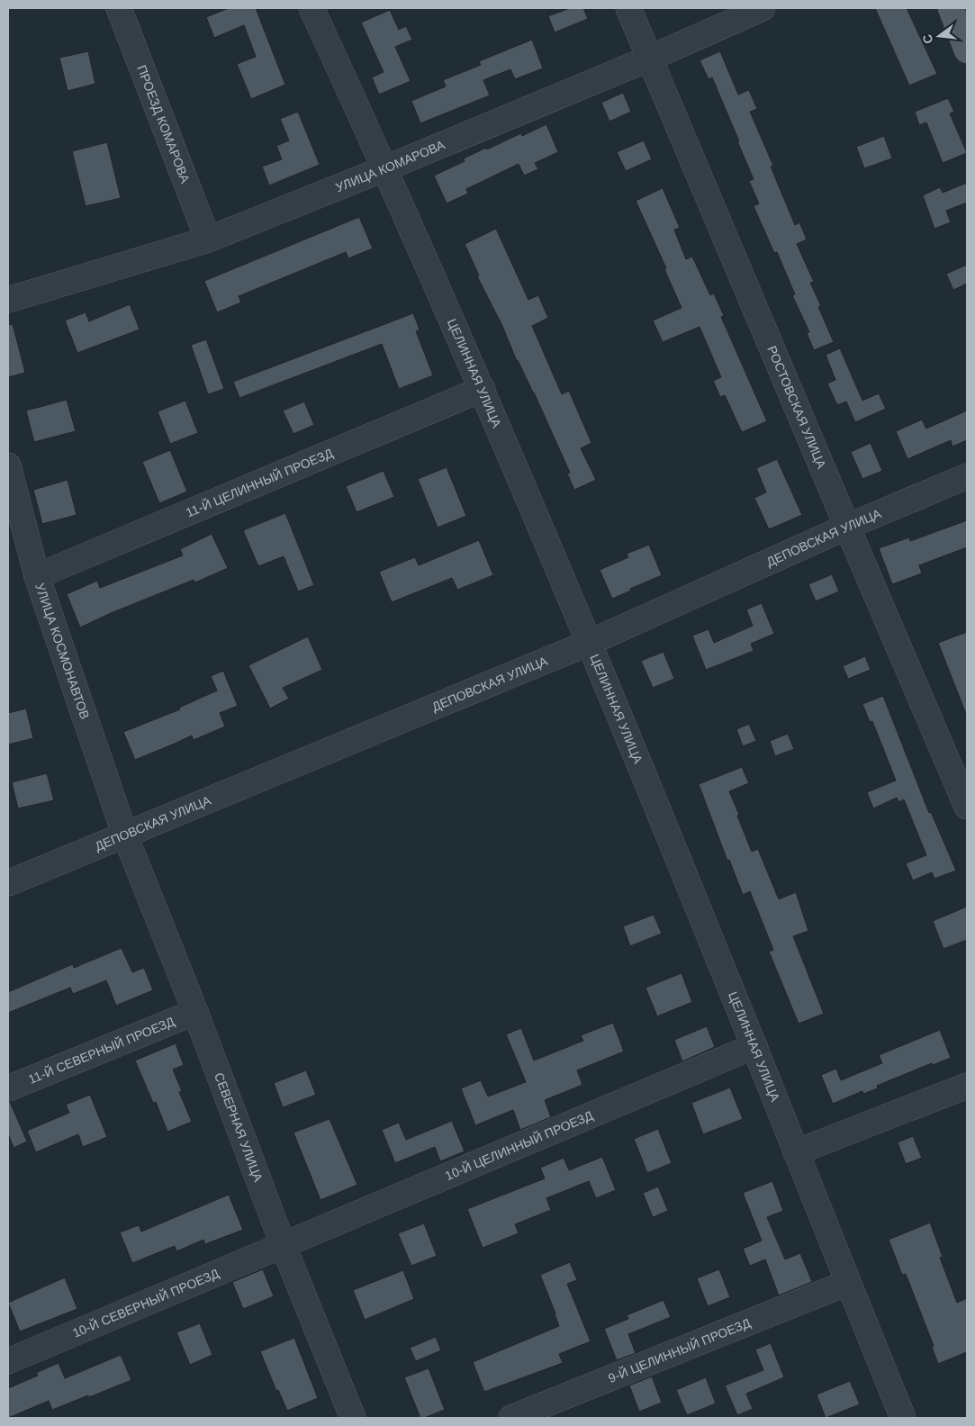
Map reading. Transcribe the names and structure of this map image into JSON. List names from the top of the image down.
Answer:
{
  "streets": {
    "street": [
      "ПРОЕЗД КОМАРОВА",
      "УЛИЦА КОМАРОВА",
      "ЦЕЛИННАЯ УЛИЦА",
      "РОСТОВСКАЯ УЛИЦА",
      "11-Й ЦЕЛИННЫЙ ПРОЕЗД",
      "ДЕПОВСКАЯ УЛИЦА",
      "УЛИЦА КОСМОНАВТОВ",
      "11-Й СЕВЕРНЫЙ ПРОЕЗД",
      "СЕВЕРНАЯ УЛИЦА",
      "10-Й ЦЕЛИННЫЙ ПРОЕЗД",
      "10-Й СЕВЕРНЫЙ ПРОЕЗД",
      "9-Й ЦЕЛИННЫЙ ПРОЕЗД"
    ]
  },
  "crossings": [
    ["ПРОЕЗД КОМАРОВА", "УЛИЦА КОМАРОВА"],
    ["УЛИЦА КОМАРОВА", "ЦЕЛИННАЯ УЛИЦА"],
    ["УЛИЦА КОМАРОВА", "РОСТОВСКАЯ УЛИЦА"],
    ["ЦЕЛИННАЯ УЛИЦА", "11-Й ЦЕЛИННЫЙ ПРОЕЗД"],
    ["ЦЕЛИННАЯ УЛИЦА", "ДЕПОВСКАЯ УЛИЦА"],
    ["ЦЕЛИННАЯ УЛИЦА", "10-Й ЦЕЛИННЫЙ ПРОЕЗД"],
    ["ЦЕЛИННАЯ УЛИЦА", "9-Й ЦЕЛИННЫЙ ПРОЕЗД"],
    ["РОСТОВСКАЯ УЛИЦА", "ДЕПОВСКАЯ УЛИЦА"],
    ["11-Й ЦЕЛИННЫЙ ПРОЕЗД", "УЛИЦА КОСМОНАВТОВ"],
    ["ДЕПОВСКАЯ УЛИЦА", "УЛИЦА КОСМОНАВТОВ"],
    ["ДЕПОВСКАЯ УЛИЦА", "СЕВЕРНАЯ УЛИЦА"],
    ["УЛИЦА КОСМОНАВТОВ", "СЕВЕРНАЯ УЛИЦА"],
    ["11-Й СЕВЕРНЫЙ ПРОЕЗД", "СЕВЕРНАЯ УЛИЦА"],
    ["СЕВЕРНАЯ УЛИЦА", "10-Й ЦЕЛИННЫЙ ПРОЕЗД"],
    ["СЕВЕРНАЯ УЛИЦА", "10-Й СЕВЕРНЫЙ ПРОЕЗД"],
    ["10-Й ЦЕЛИННЫЙ ПРОЕЗД", "10-Й СЕВЕРНЫЙ ПРОЕЗД"]
  ],
  "north": "left"
}
